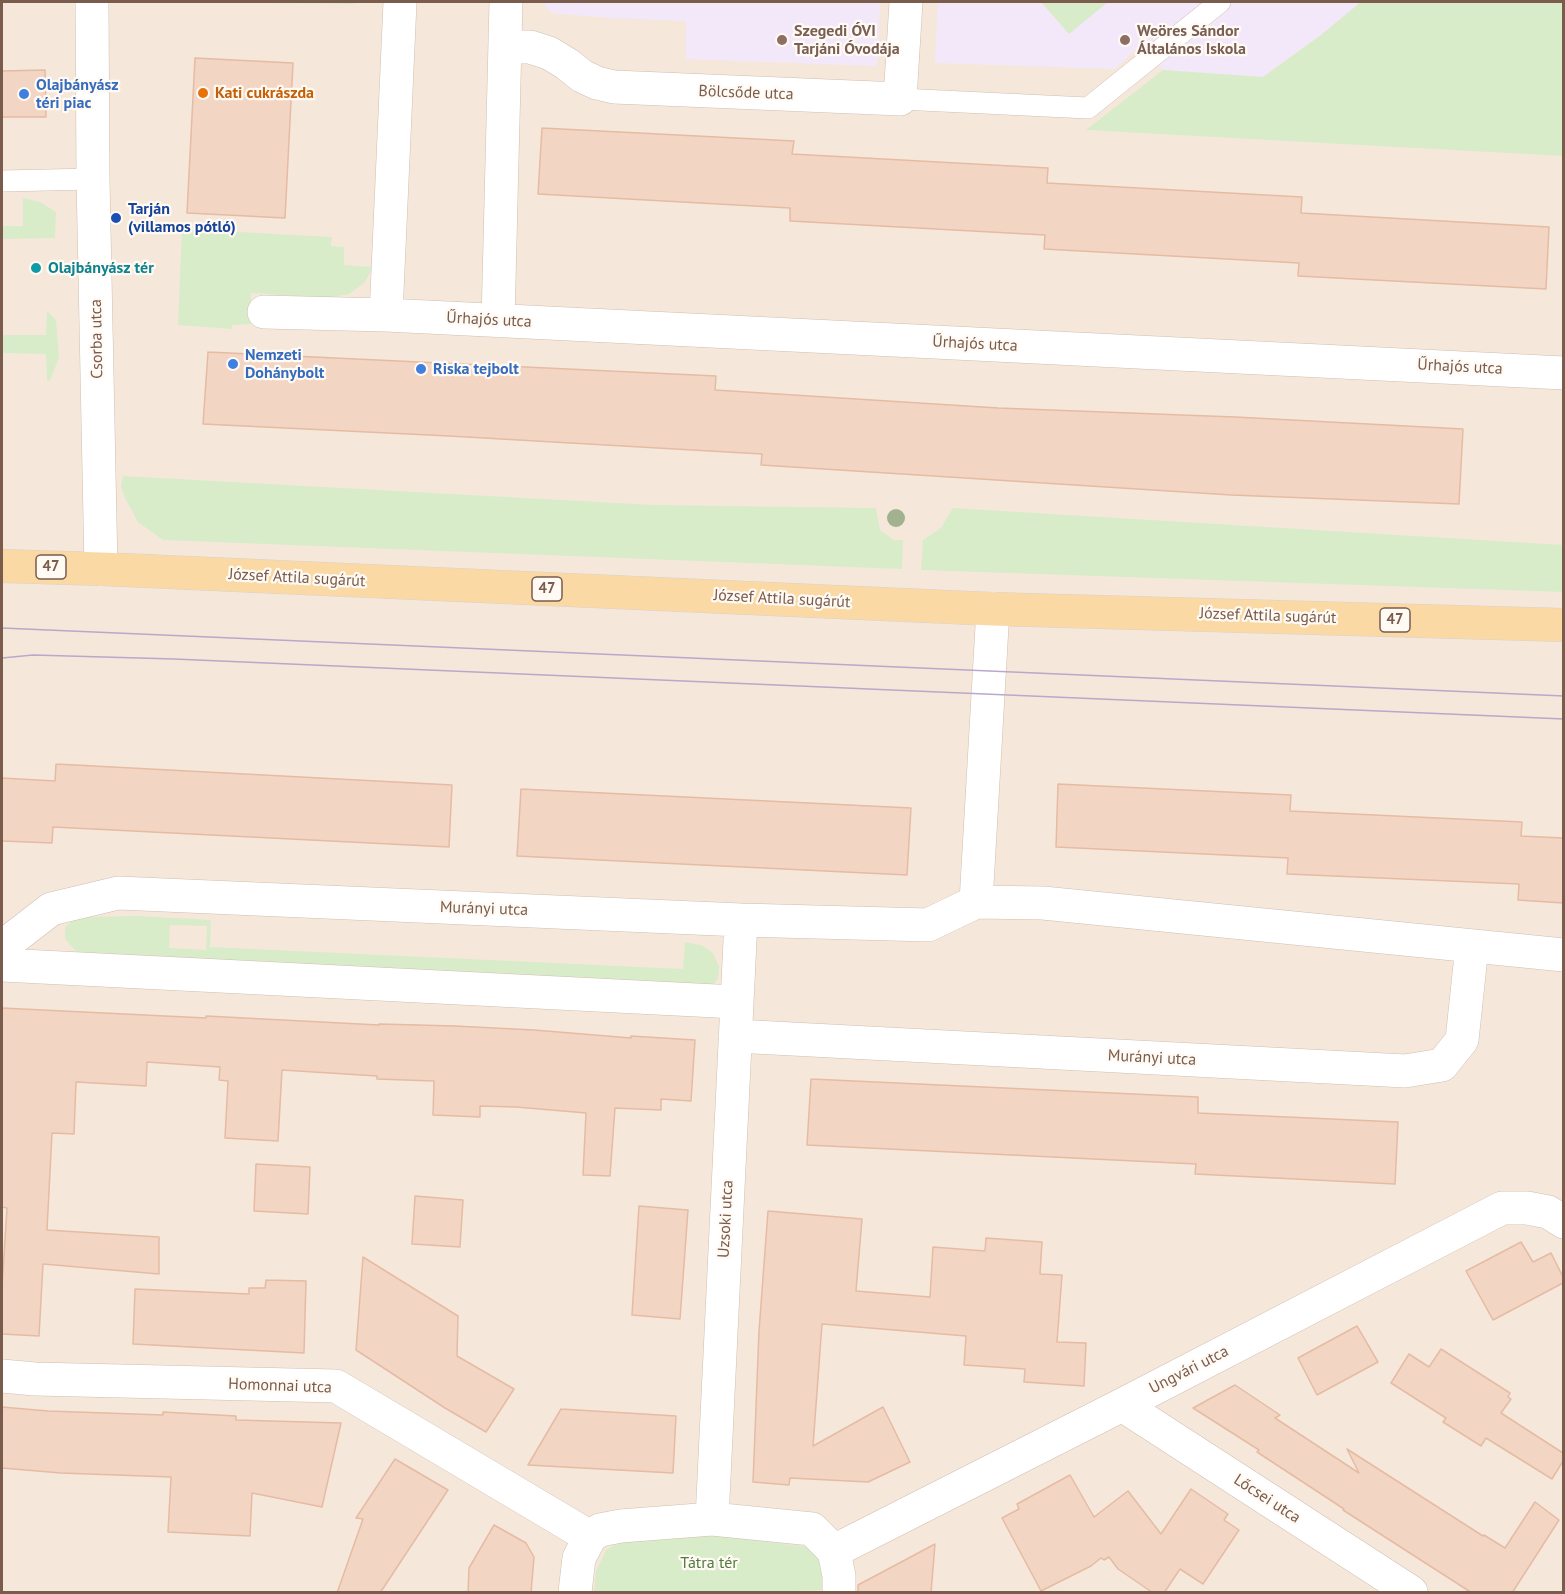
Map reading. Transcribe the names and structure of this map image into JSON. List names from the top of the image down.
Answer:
{
  "streets": {
    "main road": ["47", "József Attila sugárút"],
    "street": [
      "Bölcsőde utca",
      "Űrhajós utca",
      "Csorba utca",
      "Murányi utca",
      "Uzsoki utca",
      "Ungvári utca",
      "Homonnai utca",
      "Lőcsei utca"
    ]
  },
  "crossings": [
    ["Csorba utca", "József Attila sugárút"],
    ["Murányi utca", "Uzsoki utca"],
    ["Ungvári utca", "Lőcsei utca"]
  ],
  "parks": ["Tátra tér"],
  "places": [
    "Szegedi ÓVI Tarjáni Óvodája",
    "Weöres Sándor Általános Iskola",
    "Kati cukrászda",
    "Olajbányász téri piac",
    "Tarján (villamos pótló)",
    "Olajbányász tér",
    "Nemzeti Dohánybolt",
    "Riska tejbolt"
  ]
}
